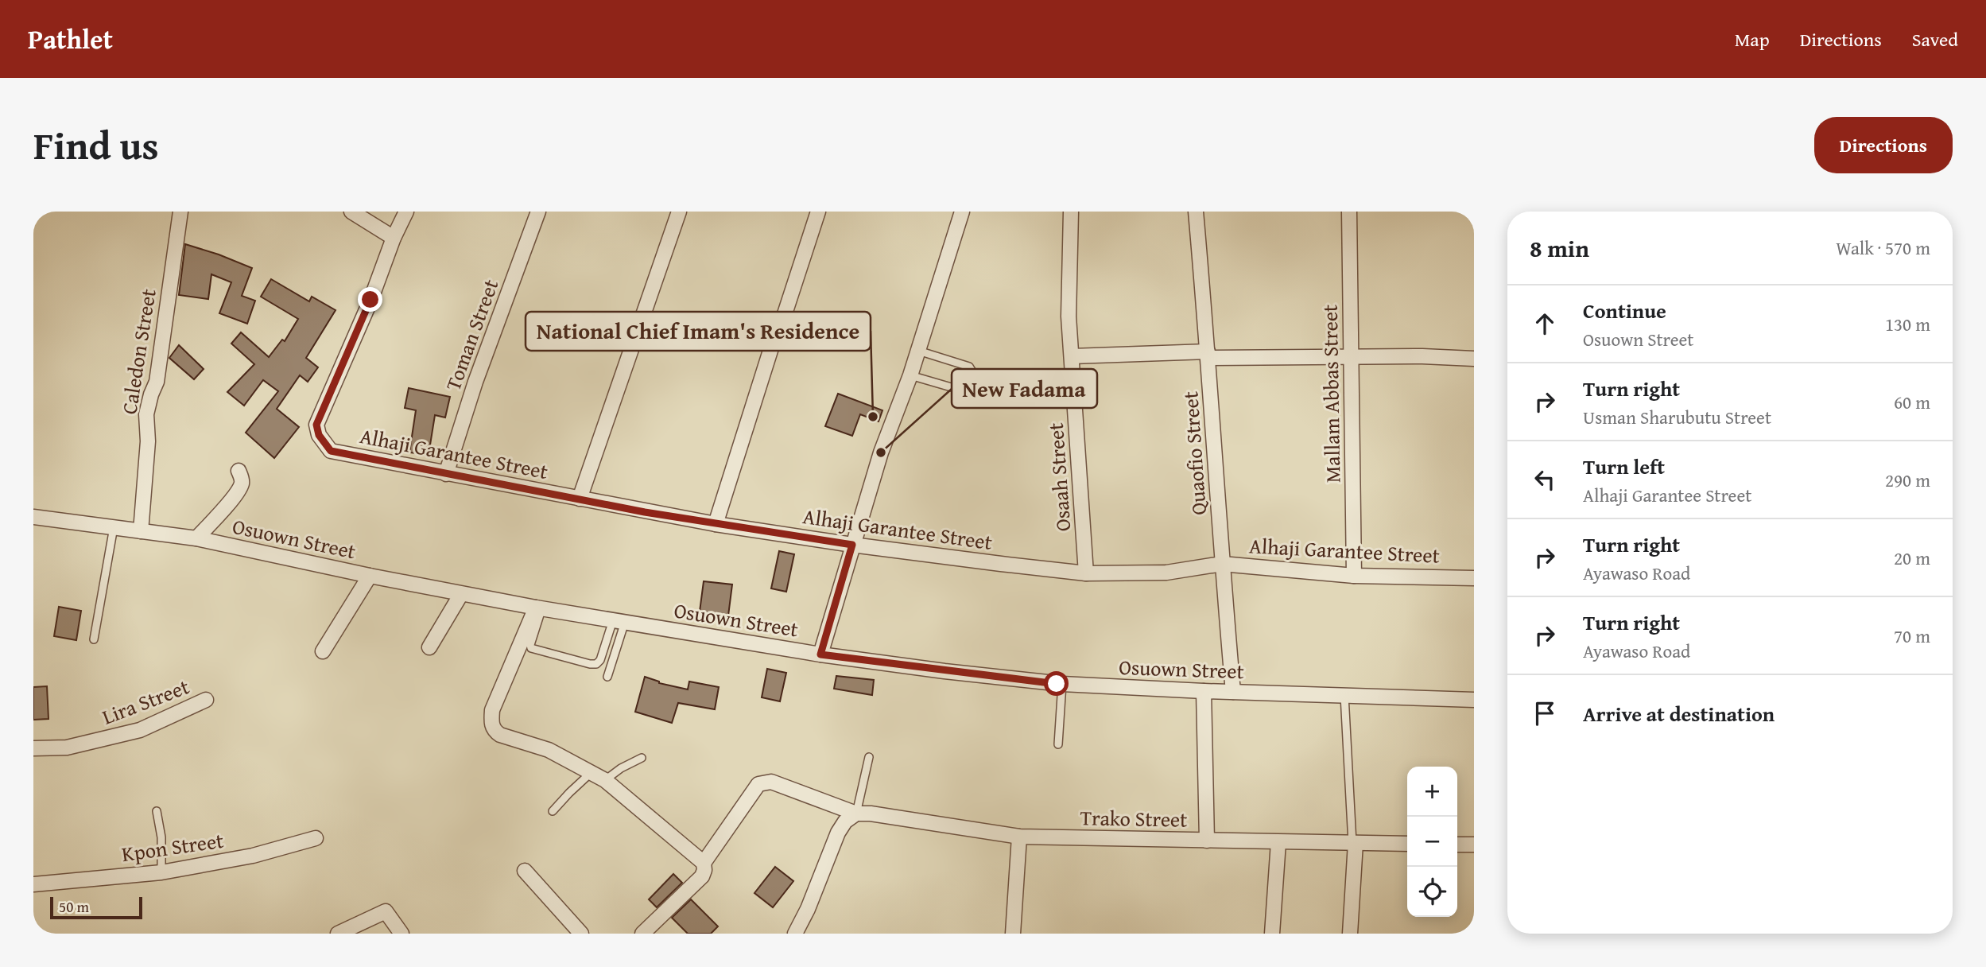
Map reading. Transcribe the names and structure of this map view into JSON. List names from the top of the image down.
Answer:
{
  "streets": {
    "street": [
      "Toman Street",
      "Caledon Street",
      "Mallam Abbas Street",
      "Alhaji Garantee Street",
      "Quaofio Street",
      "Osaah Street",
      "Osuown Street",
      "Lira Street",
      "Trako Street",
      "Kpon Street"
    ]
  },
  "crossings": [
    ["Toman Street", "Alhaji Garantee Street"],
    ["Caledon Street", "Osuown Street"],
    ["Mallam Abbas Street", "Alhaji Garantee Street"],
    ["Alhaji Garantee Street", "Quaofio Street"],
    ["Alhaji Garantee Street", "Osaah Street"],
    ["Quaofio Street", "Osuown Street"]
  ],
  "places": ["National Chief Imam's Residence", "New Fadama"],
  "scale_bar": "50 m",
  "page": {
    "header": "Pathlet",
    "nav": ["Map", "Directions", "Saved"],
    "title": "Find us",
    "buttons": "Directions",
    "heading": ["8 min", "Walk · 570 m"],
    "list": [
      ["Continue", "Osuown Street", "130 m"],
      ["Turn right", "Usman Sharubutu Street", "60 m"],
      ["Turn left", "Alhaji Garantee Street", "290 m"],
      ["Turn right", "Ayawaso Road", "20 m"],
      ["Turn right", "Ayawaso Road", "70 m"],
      "Arrive at destination"
    ],
    "map_buttons": ["+", "−"],
    "scale": "50 m"
  }
}
